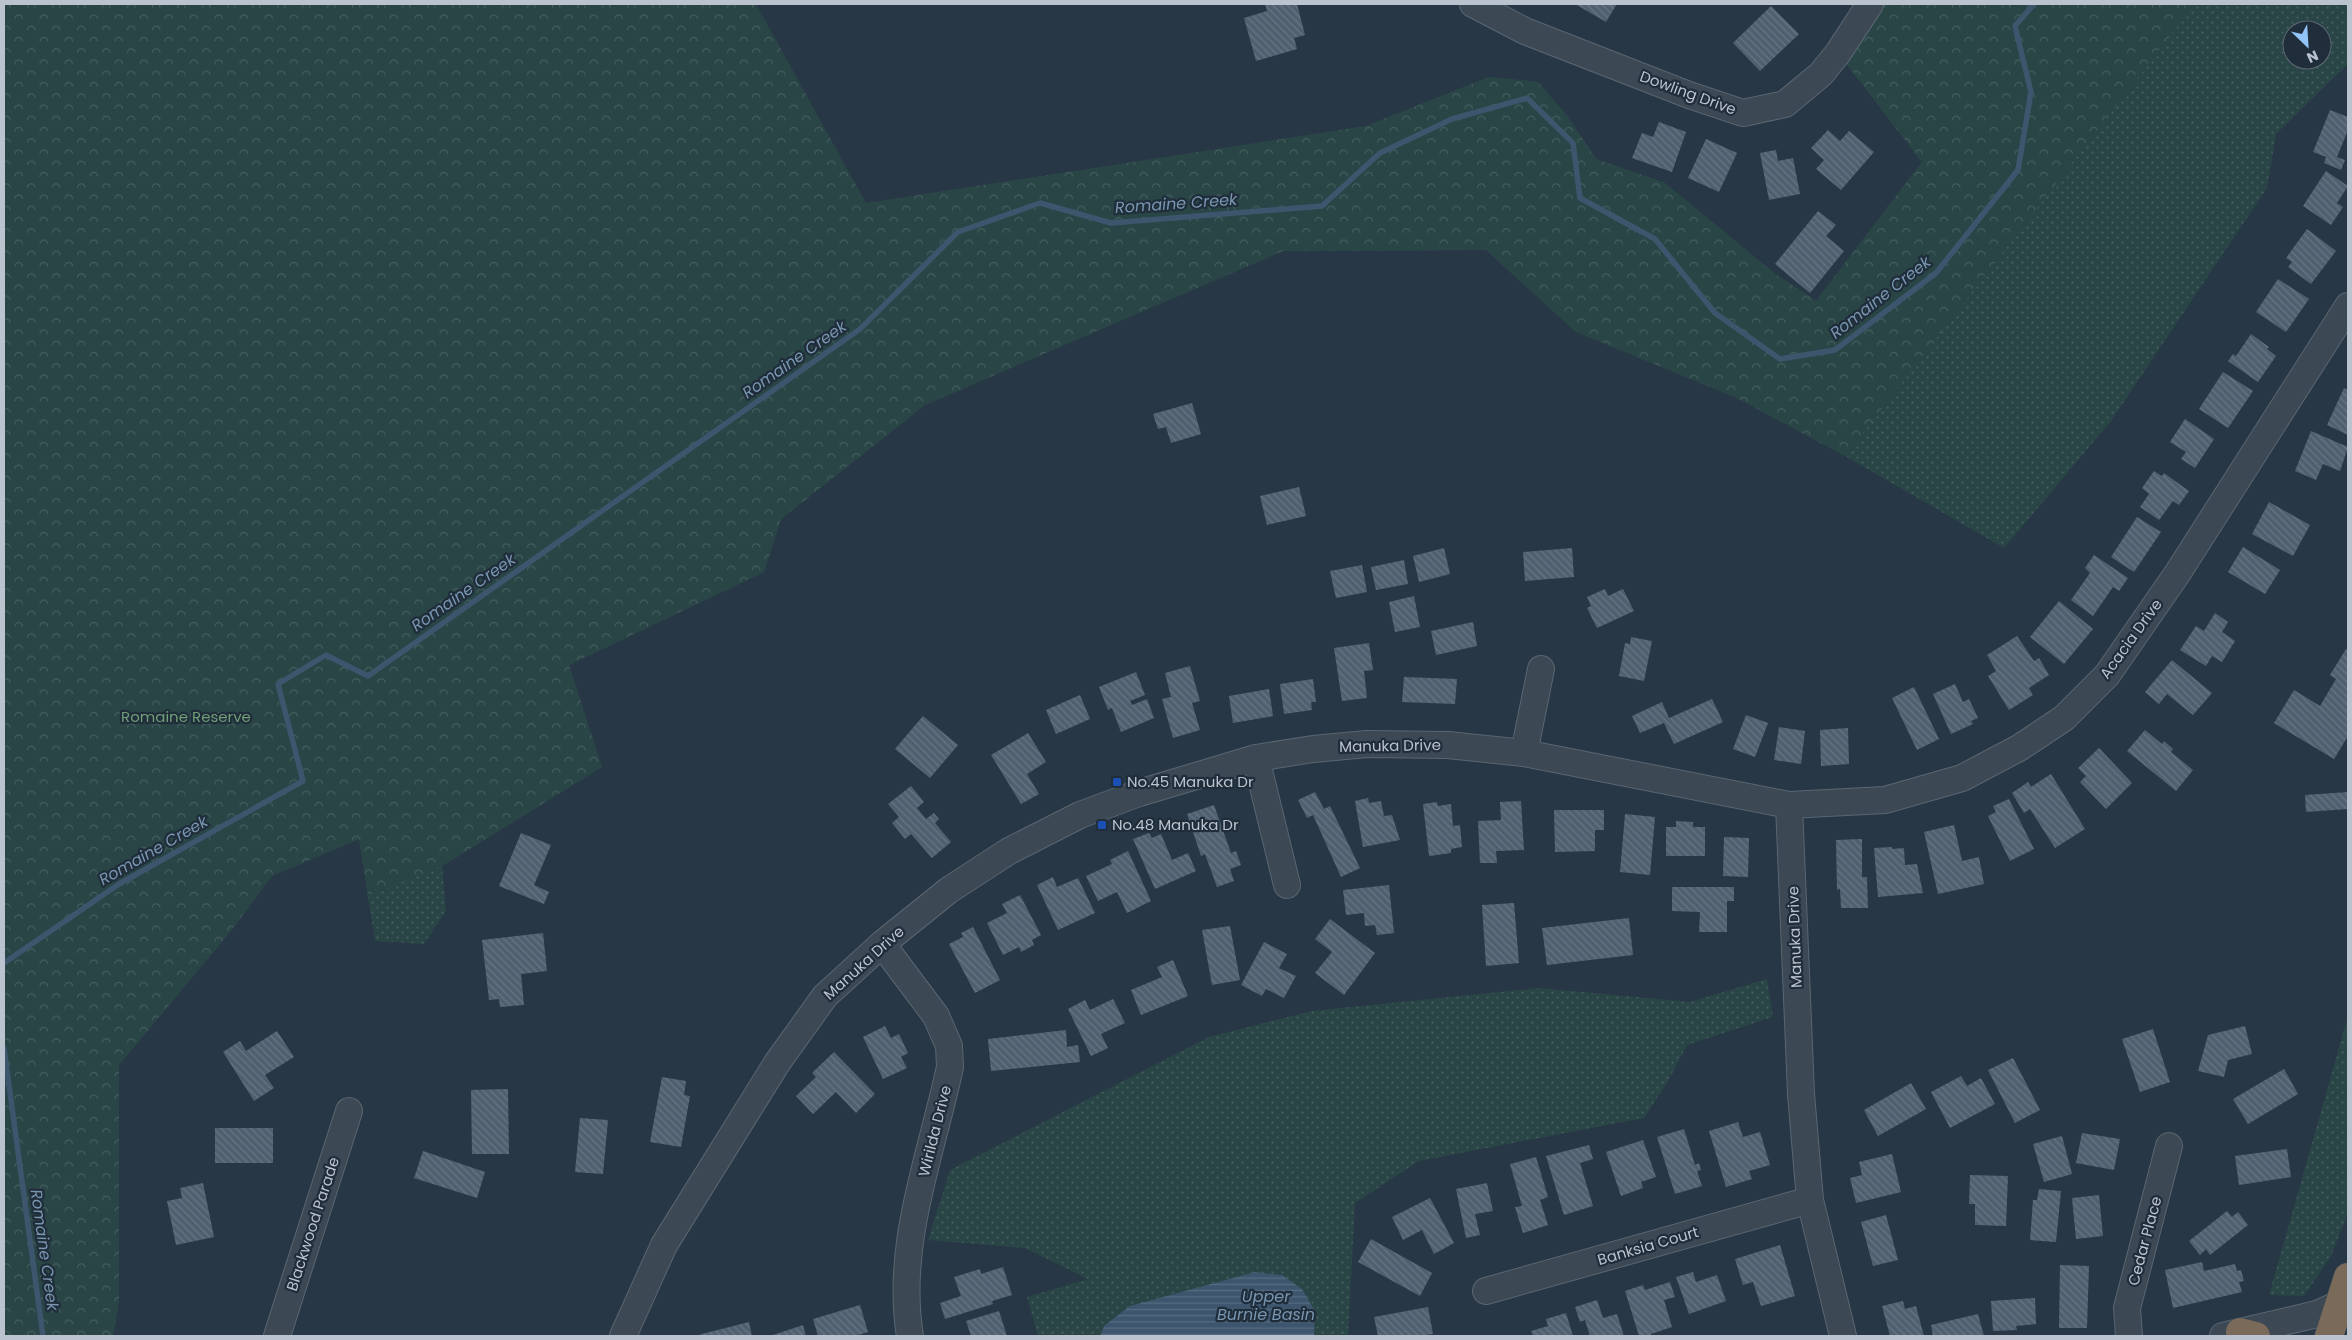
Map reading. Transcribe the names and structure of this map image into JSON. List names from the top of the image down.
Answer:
{
  "streets": {
    "street": [
      "Dowling Drive",
      "Acacia Drive",
      "Manuka Drive",
      "Wirilda Drive",
      "Blackwood Parade",
      "Cedar Place",
      "Banksia Court"
    ]
  },
  "crossings": [
    ["Acacia Drive", "Manuka Drive"],
    ["Manuka Drive", "Wirilda Drive"],
    ["Manuka Drive", "Banksia Court"]
  ],
  "water": ["Romaine Creek", "Upper Burnie Basin"],
  "parks": ["Romaine Reserve"],
  "places": {
    "transit": ["No.45 Manuka Dr", "No.48 Manuka Dr"]
  },
  "north": "bottom right"
}
